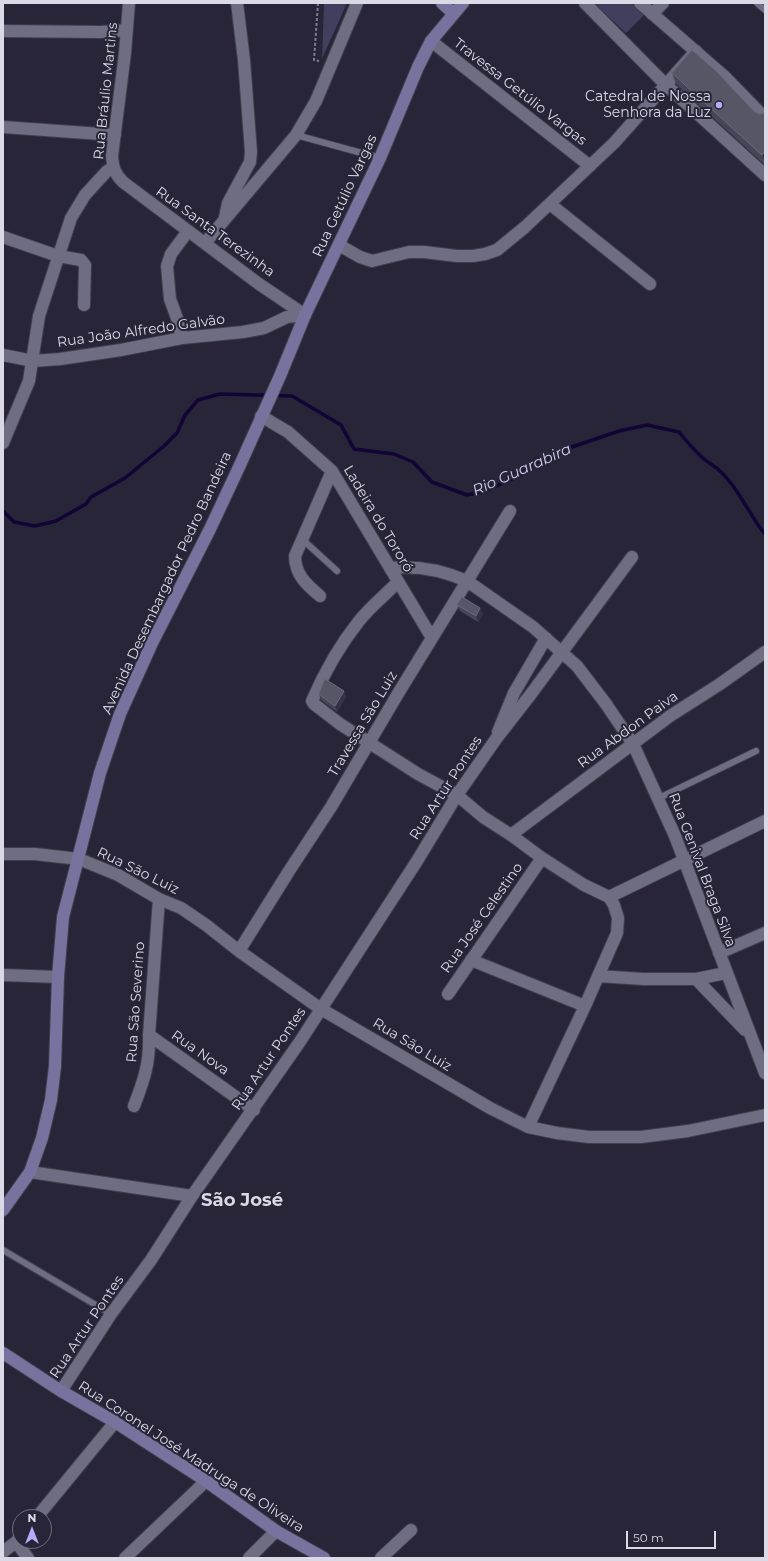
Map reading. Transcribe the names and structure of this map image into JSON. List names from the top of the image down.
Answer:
{
  "streets": {
    "main road": ["Rua Getúlio Vargas", "Avenida Desembargador Pedro Bandeira", "Rua Coronel José Madruga de Oliveira"],
    "street": [
      "Rua Bráulio Martins",
      "Travessa Getúlio Vargas",
      "Rua Santa Terezinha",
      "Rua João Alfredo Galvão",
      "Ladeira do Tororó",
      "Travessa São Luiz",
      "Rua Abdon Paiva",
      "Rua Artur Pontes",
      "Rua Genival Braga Silva",
      "Rua São Luiz",
      "Rua José Celestino",
      "Rua São Severino",
      "Rua Nova"
    ]
  },
  "crossings": [
    ["Rua Bráulio Martins", "Rua Santa Terezinha"],
    ["Rua Bráulio Martins", "Rua João Alfredo Galvão"],
    ["Travessa Getúlio Vargas", "Rua Getúlio Vargas"],
    ["Rua Getúlio Vargas", "Rua Santa Terezinha"],
    ["Rua Getúlio Vargas", "Rua João Alfredo Galvão"],
    ["Rua Getúlio Vargas", "Ladeira do Tororó"],
    ["Rua Getúlio Vargas", "Avenida Desembargador Pedro Bandeira"],
    ["Rua Santa Terezinha", "Rua João Alfredo Galvão"],
    ["Ladeira do Tororó", "Avenida Desembargador Pedro Bandeira"],
    ["Ladeira do Tororó", "Travessa São Luiz"],
    ["Ladeira do Tororó", "Rua Genival Braga Silva"],
    ["Avenida Desembargador Pedro Bandeira", "Rua São Luiz"],
    ["Travessa São Luiz", "Rua Genival Braga Silva"],
    ["Travessa São Luiz", "Rua São Luiz"],
    ["Rua Abdon Paiva", "Rua Genival Braga Silva"],
    ["Rua Artur Pontes", "Rua Genival Braga Silva"],
    ["Rua Artur Pontes", "Rua São Luiz"],
    ["Rua Artur Pontes", "Rua Nova"],
    ["Rua Artur Pontes", "Rua Coronel José Madruga de Oliveira"],
    ["Rua São Luiz", "Rua São Severino"],
    ["Rua São Severino", "Rua Nova"]
  ],
  "districts": ["São José"],
  "water": ["Rio Guarabira"],
  "places": ["Catedral de Nossa Senhora da Luz"],
  "scale_bar": "50 m",
  "north": "top"
}
